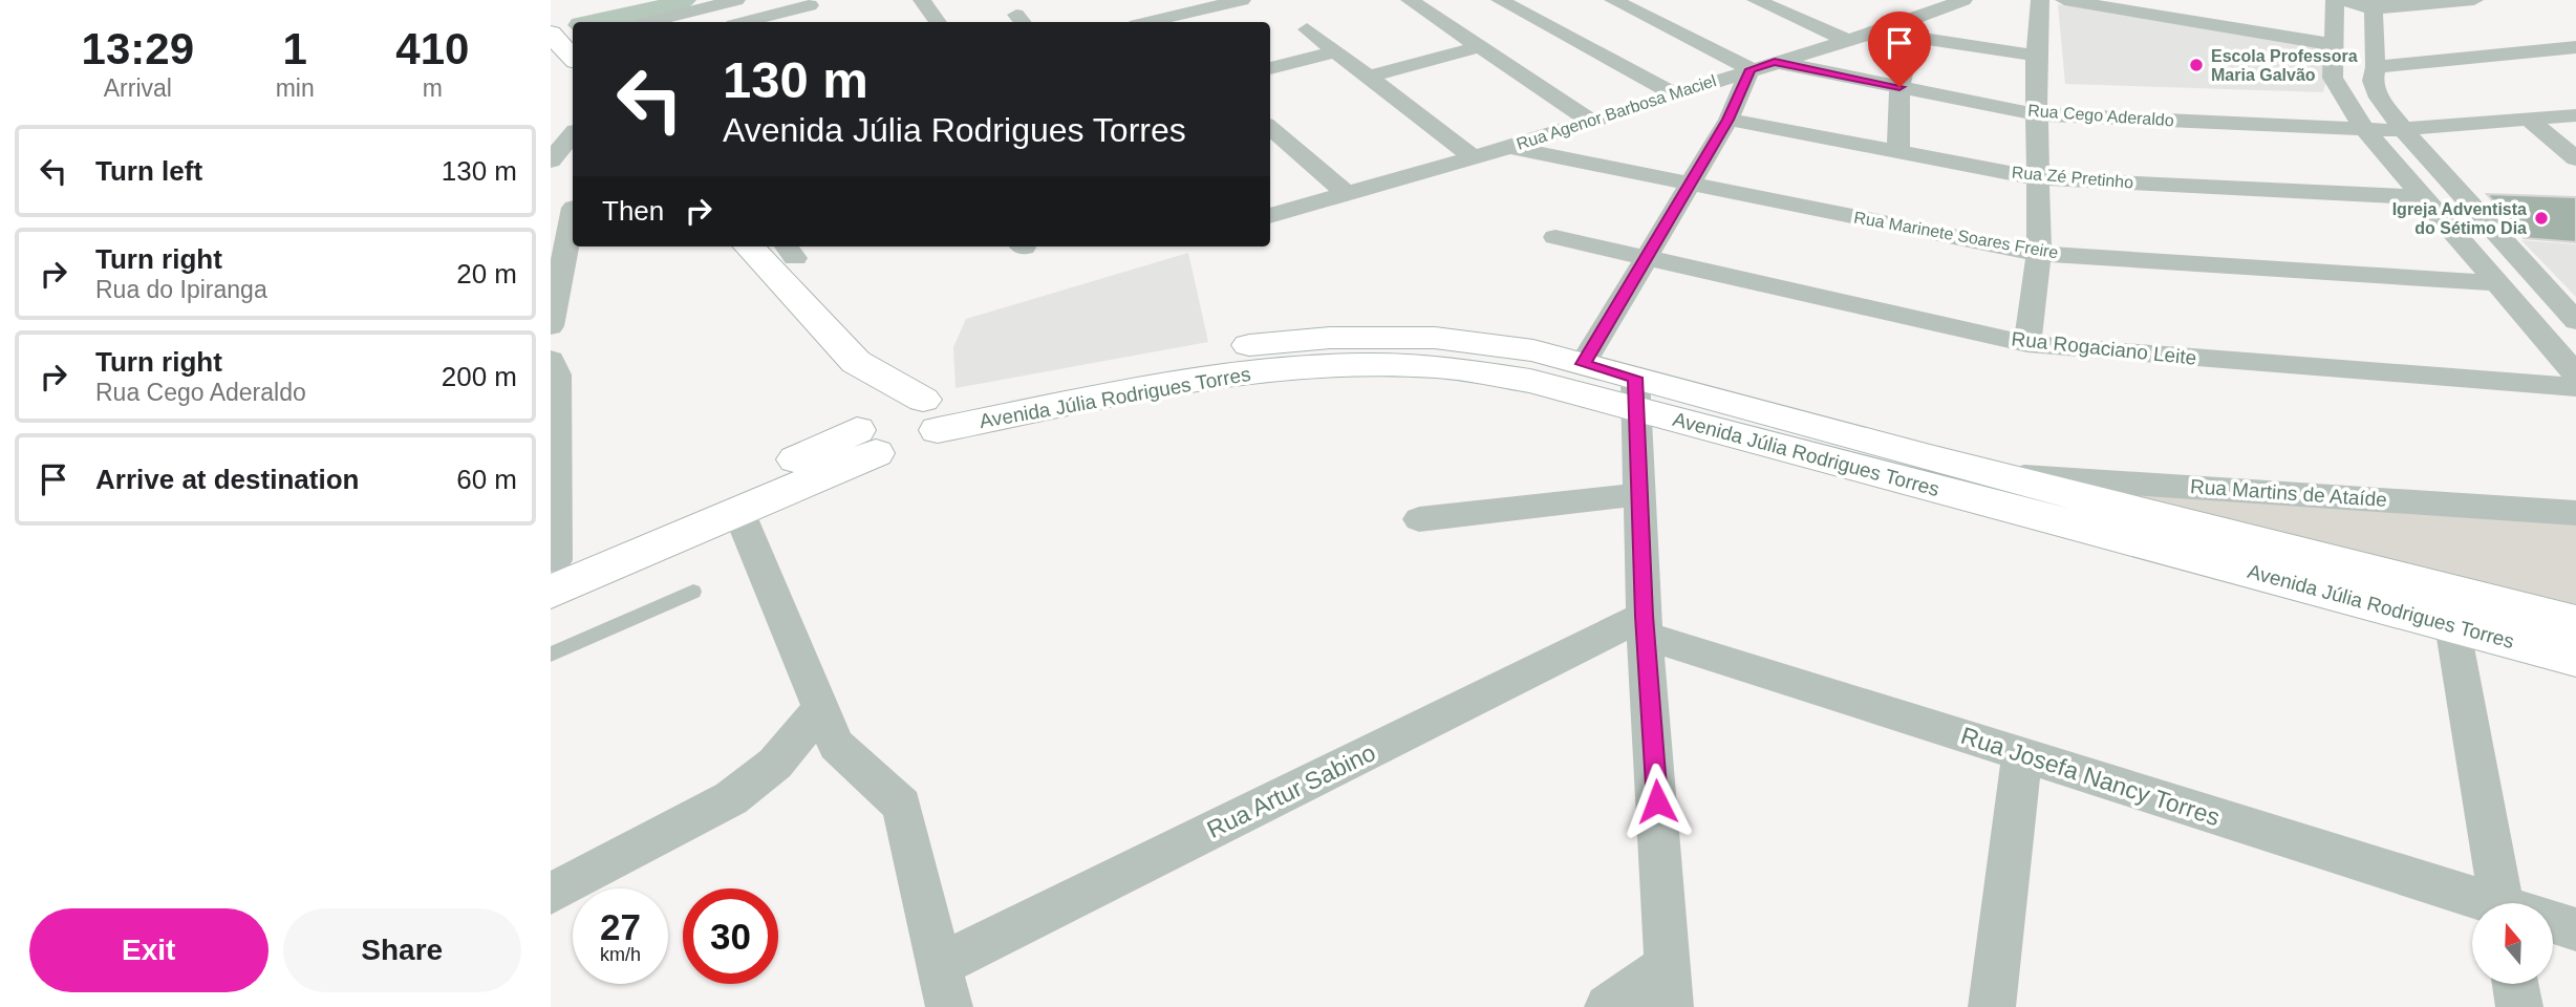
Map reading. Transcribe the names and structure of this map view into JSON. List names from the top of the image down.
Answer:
{
  "streets": {
    "main road": ["Avenida Júlia Rodrigues Torres"],
    "street": [
      "Rua Agenor Barbosa Maciel",
      "Rua Cego Aderaldo",
      "Rua Zé Pretinho",
      "Rua Marinete Soares Freire",
      "Rua Rogaciano Leite",
      "Rua Martins de Ataíde",
      "Rua Josefa Nancy Torres",
      "Rua Artur Sabino"
    ]
  },
  "crossings": [
    ["Rua Agenor Barbosa Maciel", "Rua Cego Aderaldo"],
    ["Rua Agenor Barbosa Maciel", "Rua Marinete Soares Freire"],
    ["Avenida Júlia Rodrigues Torres", "Rua Martins de Ataíde"],
    ["Rua Josefa Nancy Torres", "Rua Artur Sabino"]
  ],
  "places": ["Escola Professora Maria Galvão", "Igreja Adventista do Sétimo Dia"],
  "north": "top",
  "page": {
    "eta": [
      "13:29",
      "Arrival",
      "1",
      "min",
      "410",
      "m"
    ],
    "turn": ["130 m", "Avenida Júlia Rodrigues Torres"],
    "list": [
      {
        "name": "Turn left",
        "value": "130 m"
      },
      {
        "name": "Turn right",
        "note": "Rua do Ipiranga",
        "value": "20 m"
      },
      {
        "name": "Turn right",
        "note": "Rua Cego Aderaldo",
        "value": "200 m"
      },
      {
        "name": "Arrive at destination",
        "value": "60 m"
      }
    ],
    "then": "Then",
    "speed": "27 km/h",
    "limit": "30",
    "buttons": ["Exit", "Share"]
  }
}
